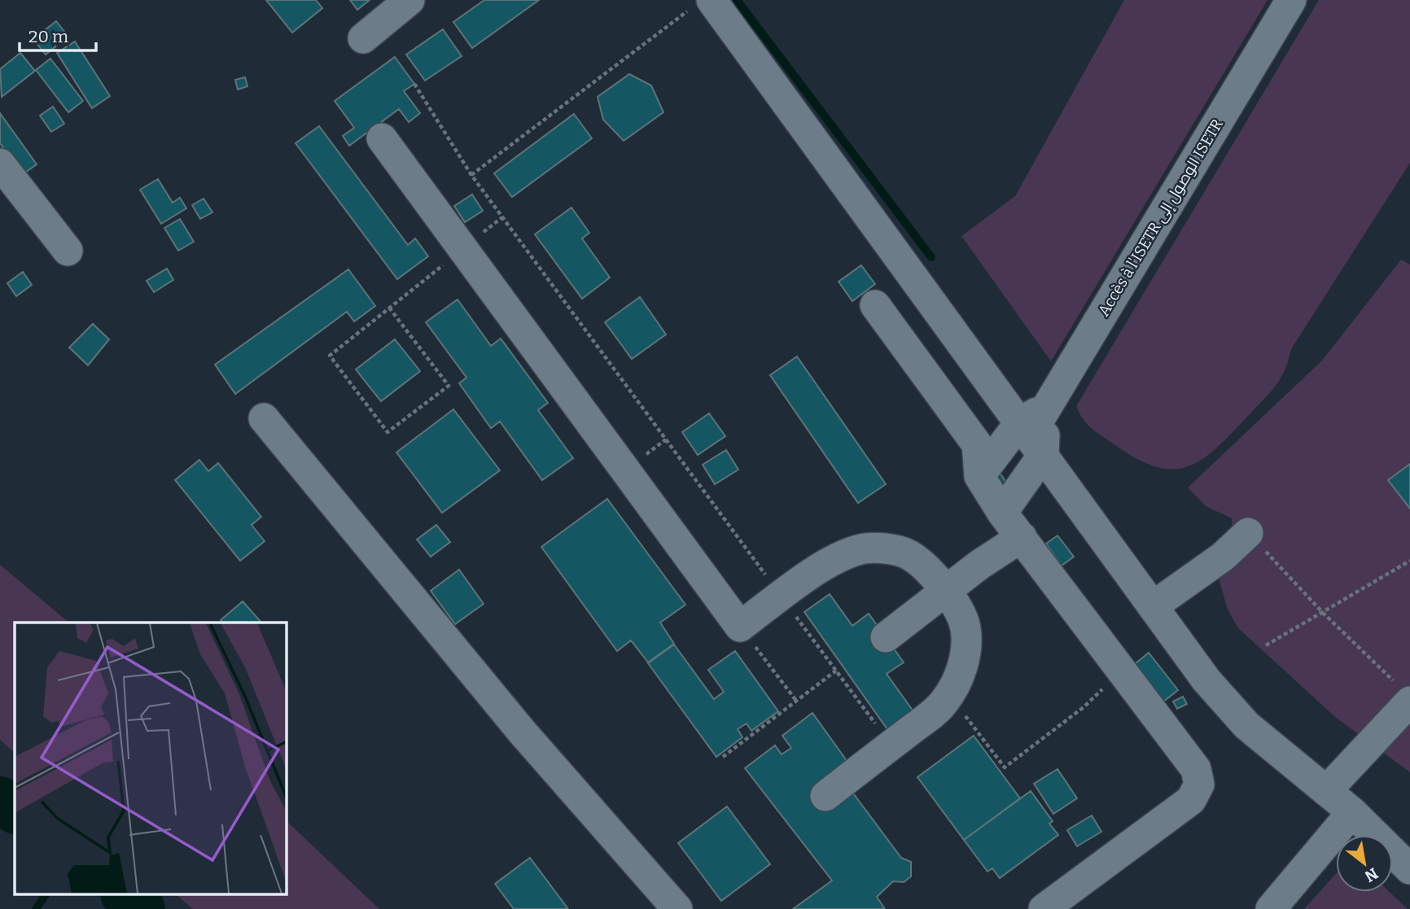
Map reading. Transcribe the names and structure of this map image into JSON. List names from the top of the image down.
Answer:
{
  "streets": {
    "street": ["Accès à l'ISETR الوصول إلى ISETR"]
  },
  "scale_bar": "20 m",
  "north": "bottom right"
}
